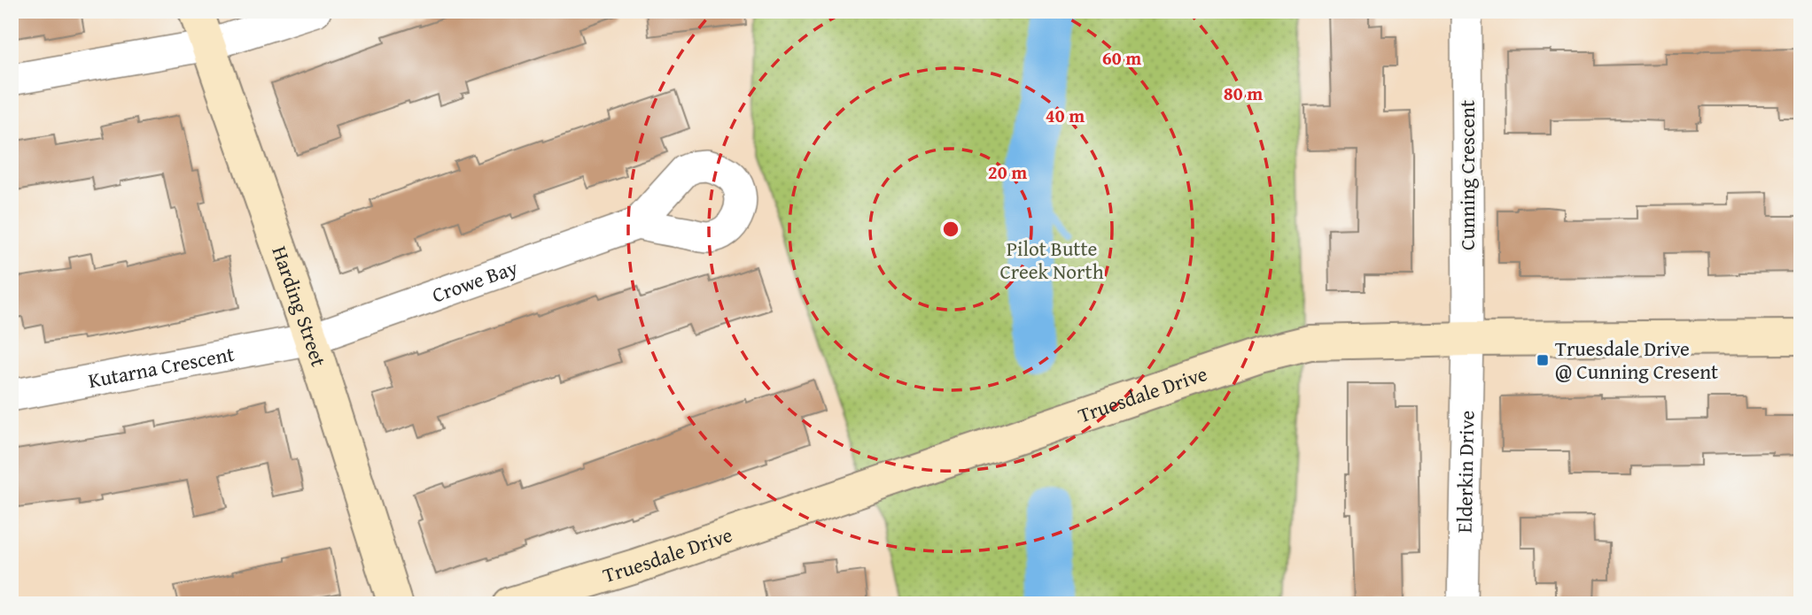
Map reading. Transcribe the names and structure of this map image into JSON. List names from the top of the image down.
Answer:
{
  "streets": {
    "street": [
      "Cunning Crescent",
      "Crowe Bay",
      "Harding Street",
      "Kutarna Crescent",
      "Truesdale Drive",
      "Elderkin Drive"
    ]
  },
  "crossings": [
    ["Cunning Crescent", "Truesdale Drive"],
    ["Cunning Crescent", "Elderkin Drive"],
    ["Crowe Bay", "Harding Street"],
    ["Crowe Bay", "Kutarna Crescent"],
    ["Harding Street", "Kutarna Crescent"],
    ["Truesdale Drive", "Elderkin Drive"]
  ],
  "parks": ["Pilot Butte Creek North"],
  "places": {
    "transit": ["Truesdale Drive @ Cunning Cresent"]
  },
  "rings": [
    "60 m",
    "80 m",
    "40 m",
    "20 m"
  ]
}
